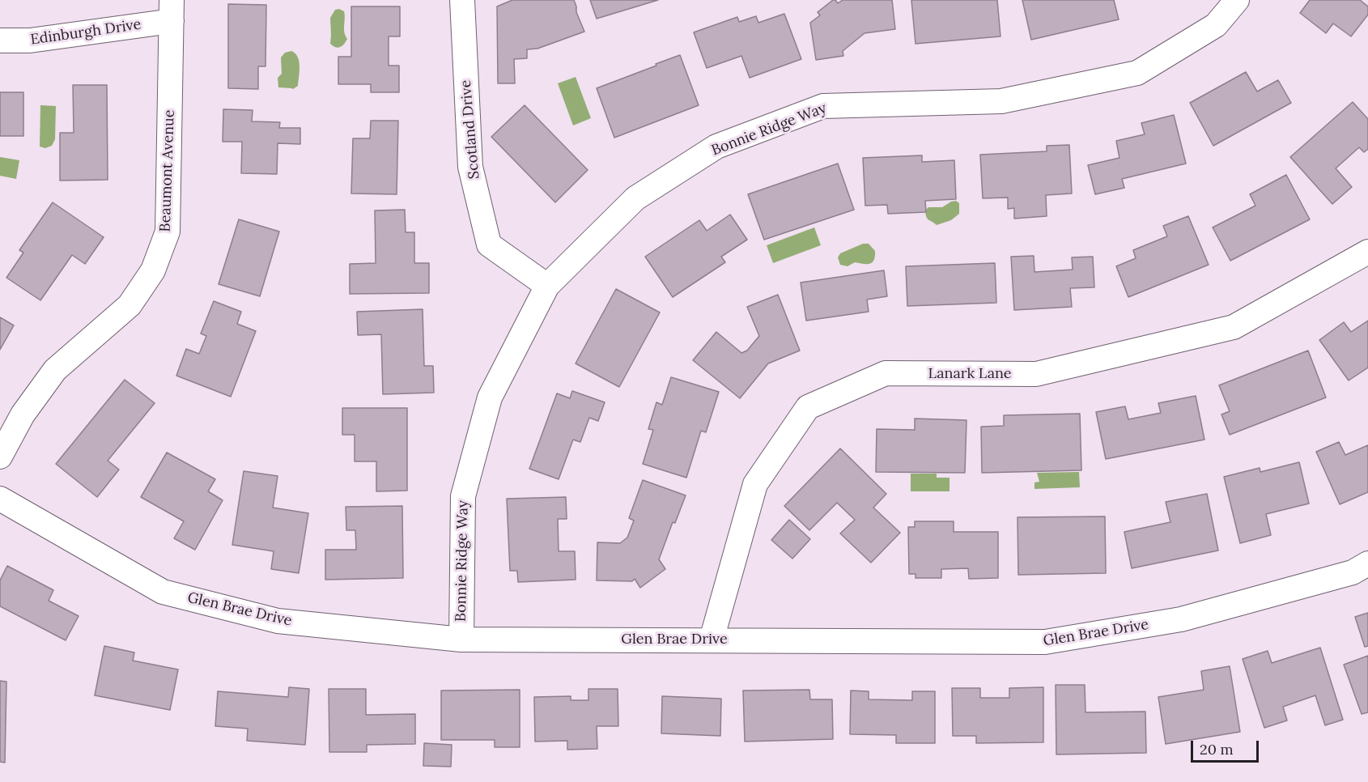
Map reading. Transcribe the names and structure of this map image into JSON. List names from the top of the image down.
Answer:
{
  "streets": {
    "street": [
      "Edinburgh Drive",
      "Scotland Drive",
      "Bonnie Ridge Way",
      "Beaumont Avenue",
      "Lanark Lane",
      "Glen Brae Drive"
    ]
  },
  "crossings": [
    ["Edinburgh Drive", "Beaumont Avenue"],
    ["Scotland Drive", "Bonnie Ridge Way"],
    ["Bonnie Ridge Way", "Glen Brae Drive"],
    ["Lanark Lane", "Glen Brae Drive"]
  ],
  "scale_bar": "20 m"
}
